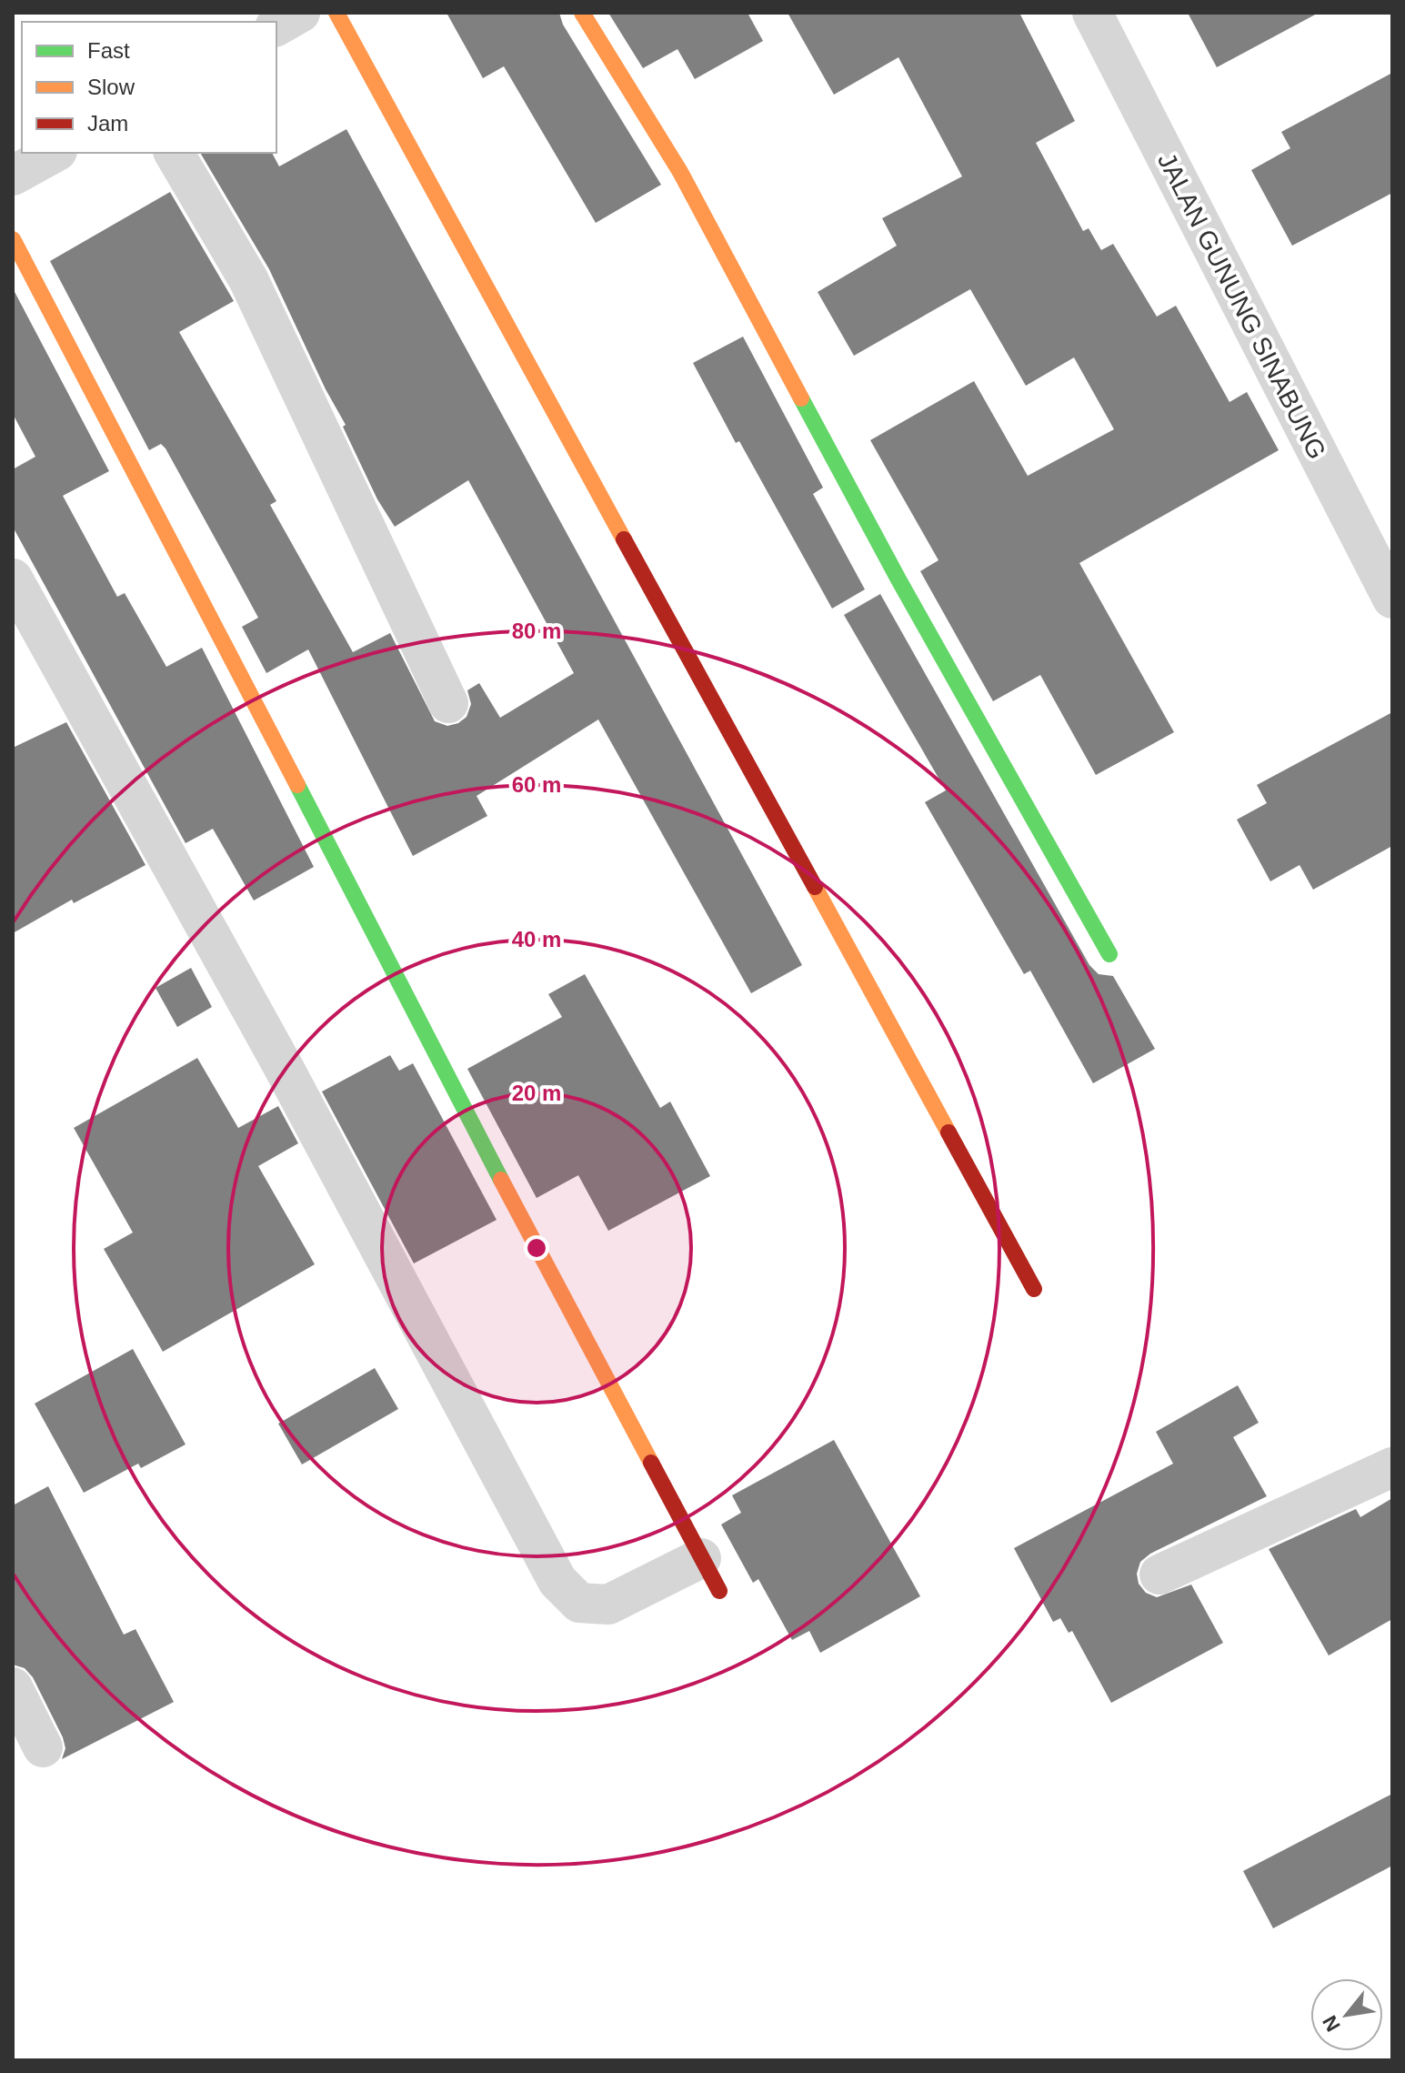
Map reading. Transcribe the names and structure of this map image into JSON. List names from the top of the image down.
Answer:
{
  "streets": {
    "street": ["JALAN GUNUNG SINABUNG"]
  },
  "legend": ["Fast", "Slow", "Jam"],
  "north": "bottom left",
  "rings": [
    "80 m",
    "60 m",
    "40 m",
    "20 m"
  ]
}
